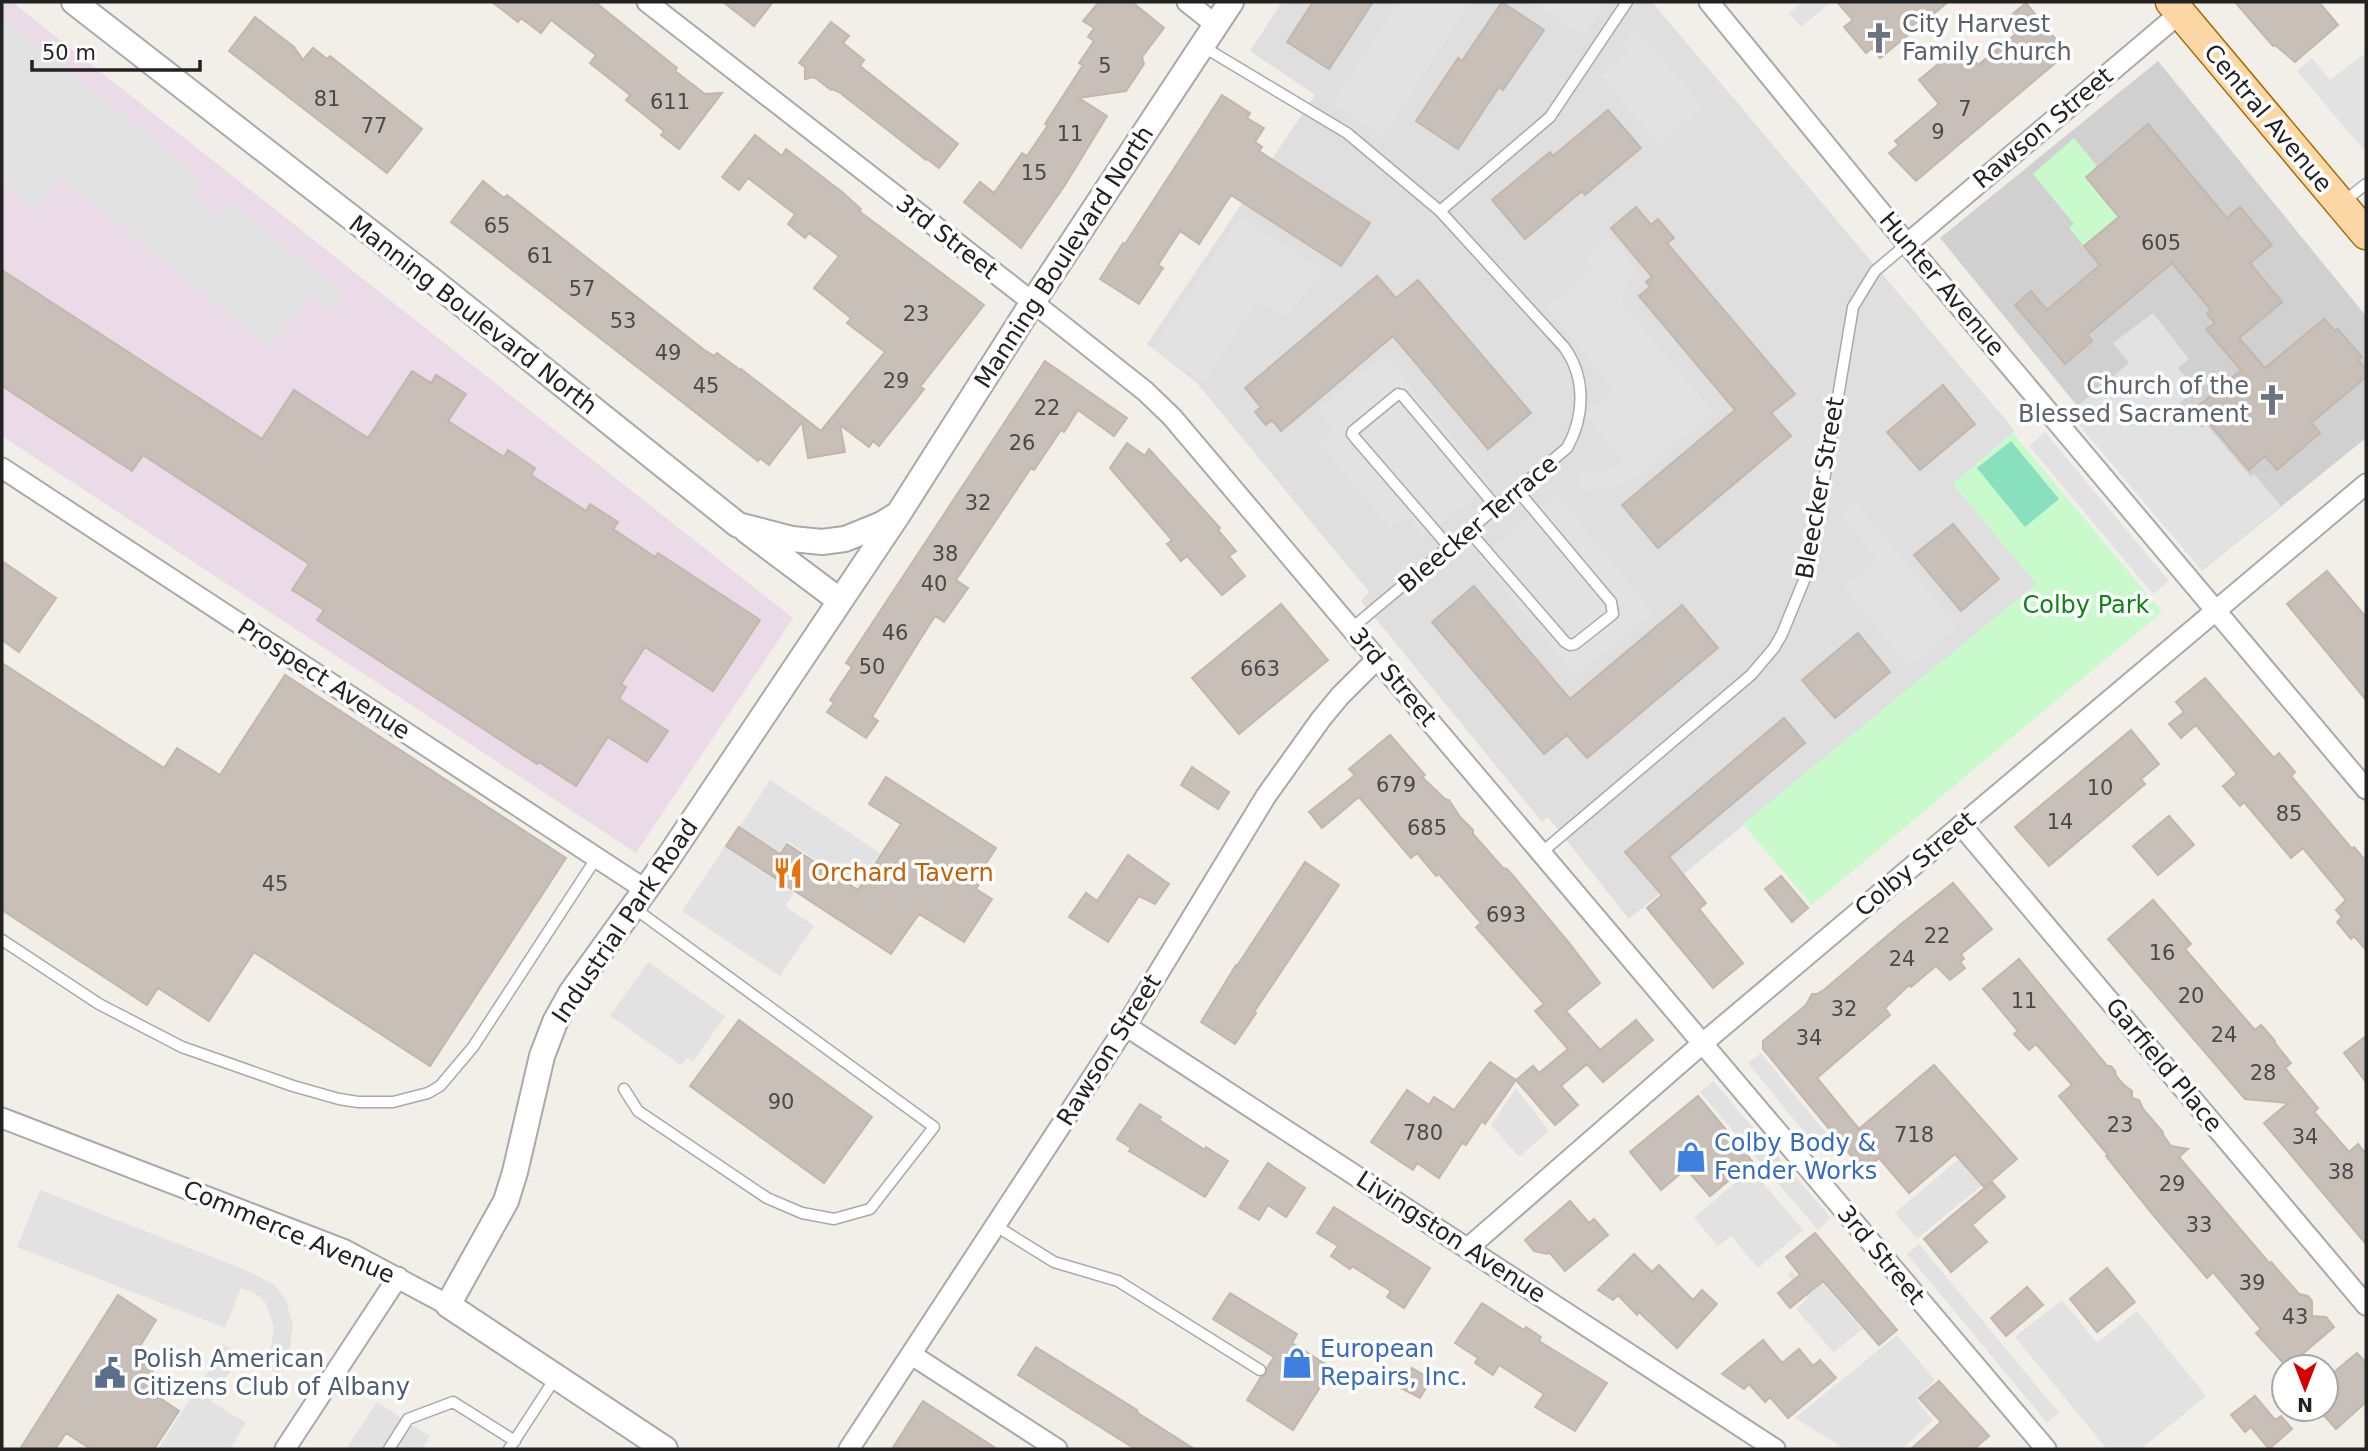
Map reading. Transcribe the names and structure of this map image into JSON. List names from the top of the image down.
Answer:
{
  "streets": {
    "main road": ["Central Avenue"],
    "street": [
      "Rawson Street",
      "3rd Street",
      "Manning Boulevard North",
      "Hunter Avenue",
      "Prospect Avenue",
      "Colby Street",
      "Industrial Park Road",
      "Garfield Place",
      "Commerce Avenue",
      "Livingston Avenue"
    ],
    "lane": ["Bleecker Street", "Bleecker Terrace"]
  },
  "crossings": [
    ["Central Avenue", "Rawson Street"],
    ["Rawson Street", "3rd Street"],
    ["Rawson Street", "Hunter Avenue"],
    ["Rawson Street", "Bleecker Street"],
    ["Rawson Street", "Livingston Avenue"],
    ["3rd Street", "Manning Boulevard North"],
    ["3rd Street", "Bleecker Street"],
    ["3rd Street", "Bleecker Terrace"],
    ["3rd Street", "Colby Street"],
    ["Manning Boulevard North", "Industrial Park Road"],
    ["Hunter Avenue", "Bleecker Street"],
    ["Hunter Avenue", "Colby Street"],
    ["Prospect Avenue", "Industrial Park Road"],
    ["Colby Street", "Garfield Place"],
    ["Colby Street", "Livingston Avenue"],
    ["Industrial Park Road", "Commerce Avenue"]
  ],
  "parks": ["Colby Park"],
  "places": {
    "church": ["City Harvest Family Church", "Church of the Blessed Sacrament"],
    "restaurant": ["Orchard Tavern"],
    "shop": ["Colby Body & Fender Works", "European Repairs, Inc."],
    "public building": ["Polish American Citizens Club of Albany"]
  },
  "house_numbers": [
    "5",
    "81",
    "611",
    "7",
    "77",
    "9",
    "11",
    "15",
    "65",
    "605",
    "61",
    "57",
    "23",
    "53",
    "49",
    "29",
    "45",
    "22",
    "26",
    "32",
    "38",
    "40",
    "46",
    "50",
    "663",
    "679",
    "10",
    "85",
    "14",
    "685",
    "45",
    "693",
    "22",
    "16",
    "24",
    "20",
    "11",
    "32",
    "24",
    "34",
    "28",
    "90",
    "23",
    "780",
    "718",
    "34",
    "38",
    "29",
    "33",
    "39",
    "43"
  ],
  "scale_bar": "50 m",
  "north": "bottom"
}
